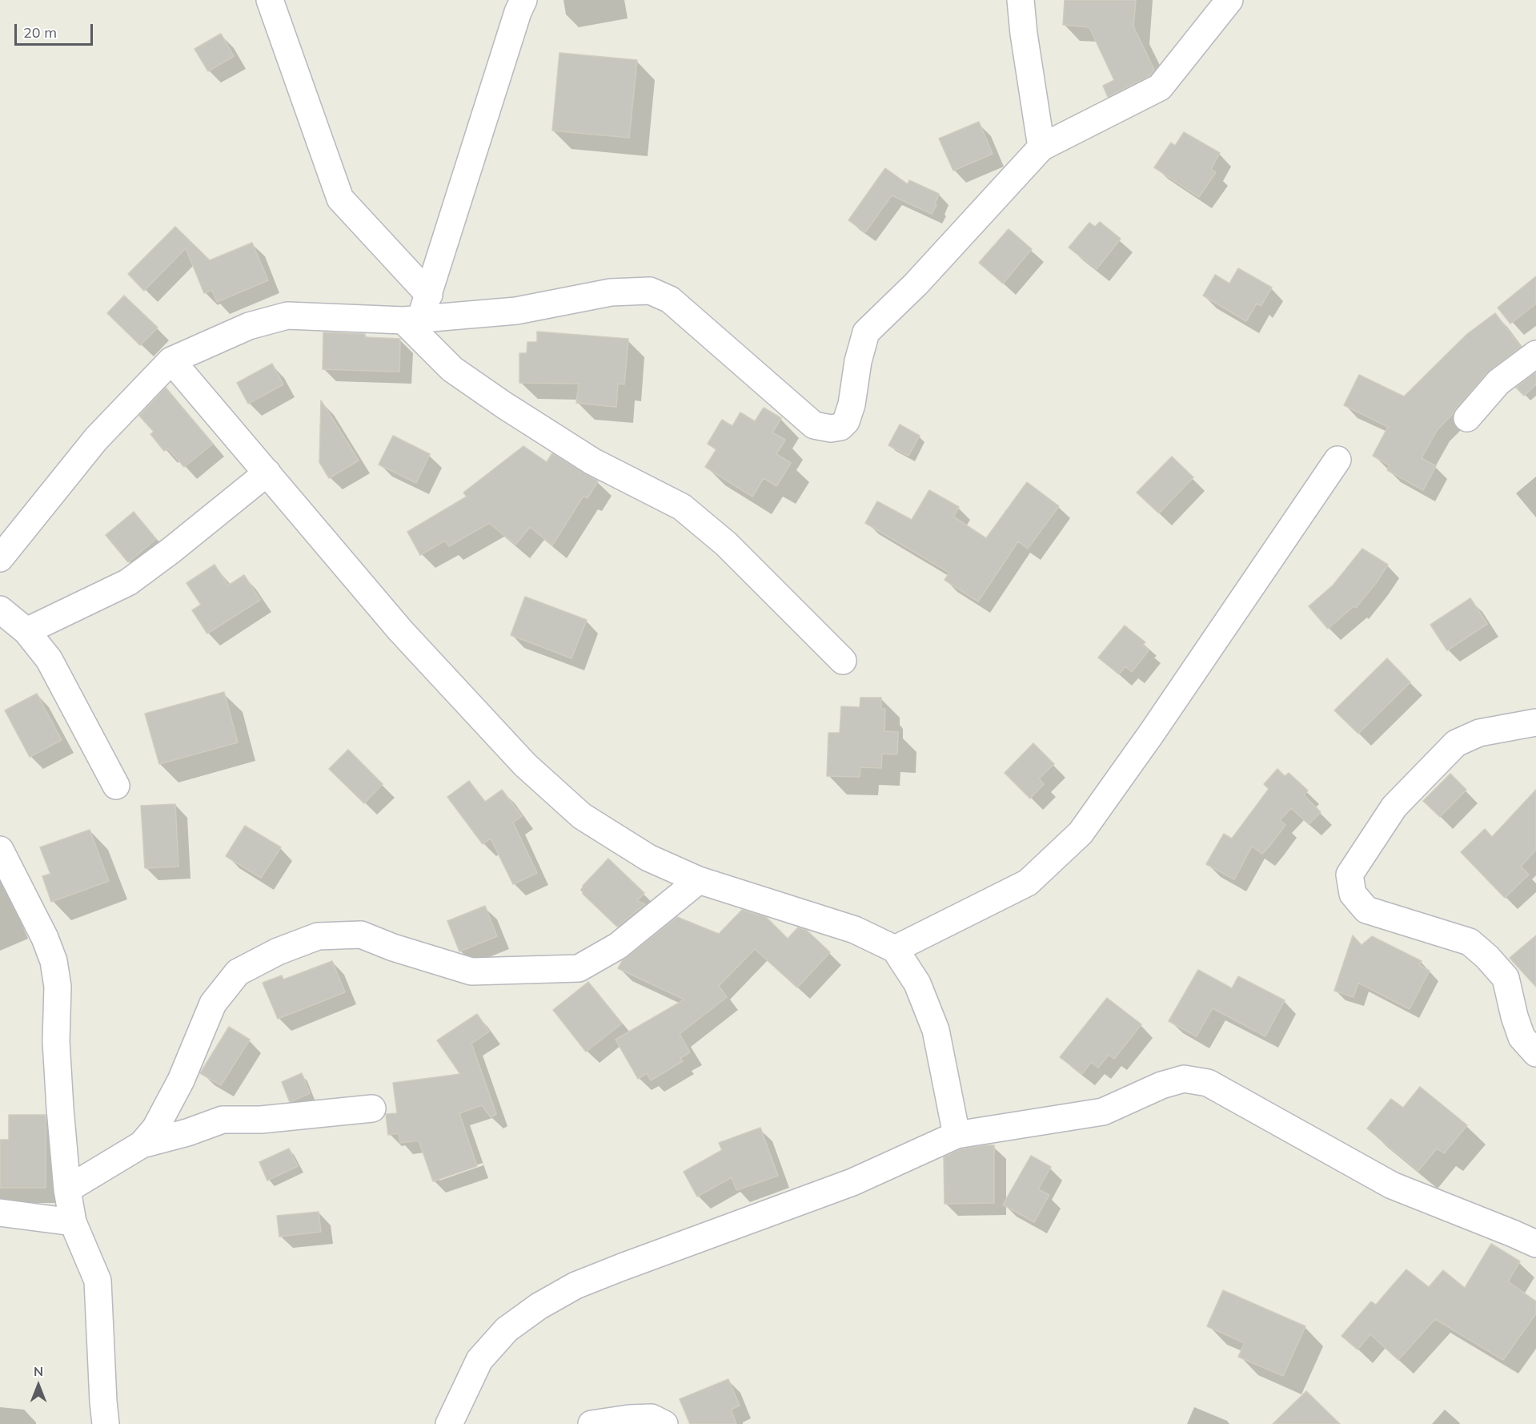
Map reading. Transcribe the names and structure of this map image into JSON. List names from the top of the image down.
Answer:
{
  "scale_bar": "20 m",
  "north": "top"
}
